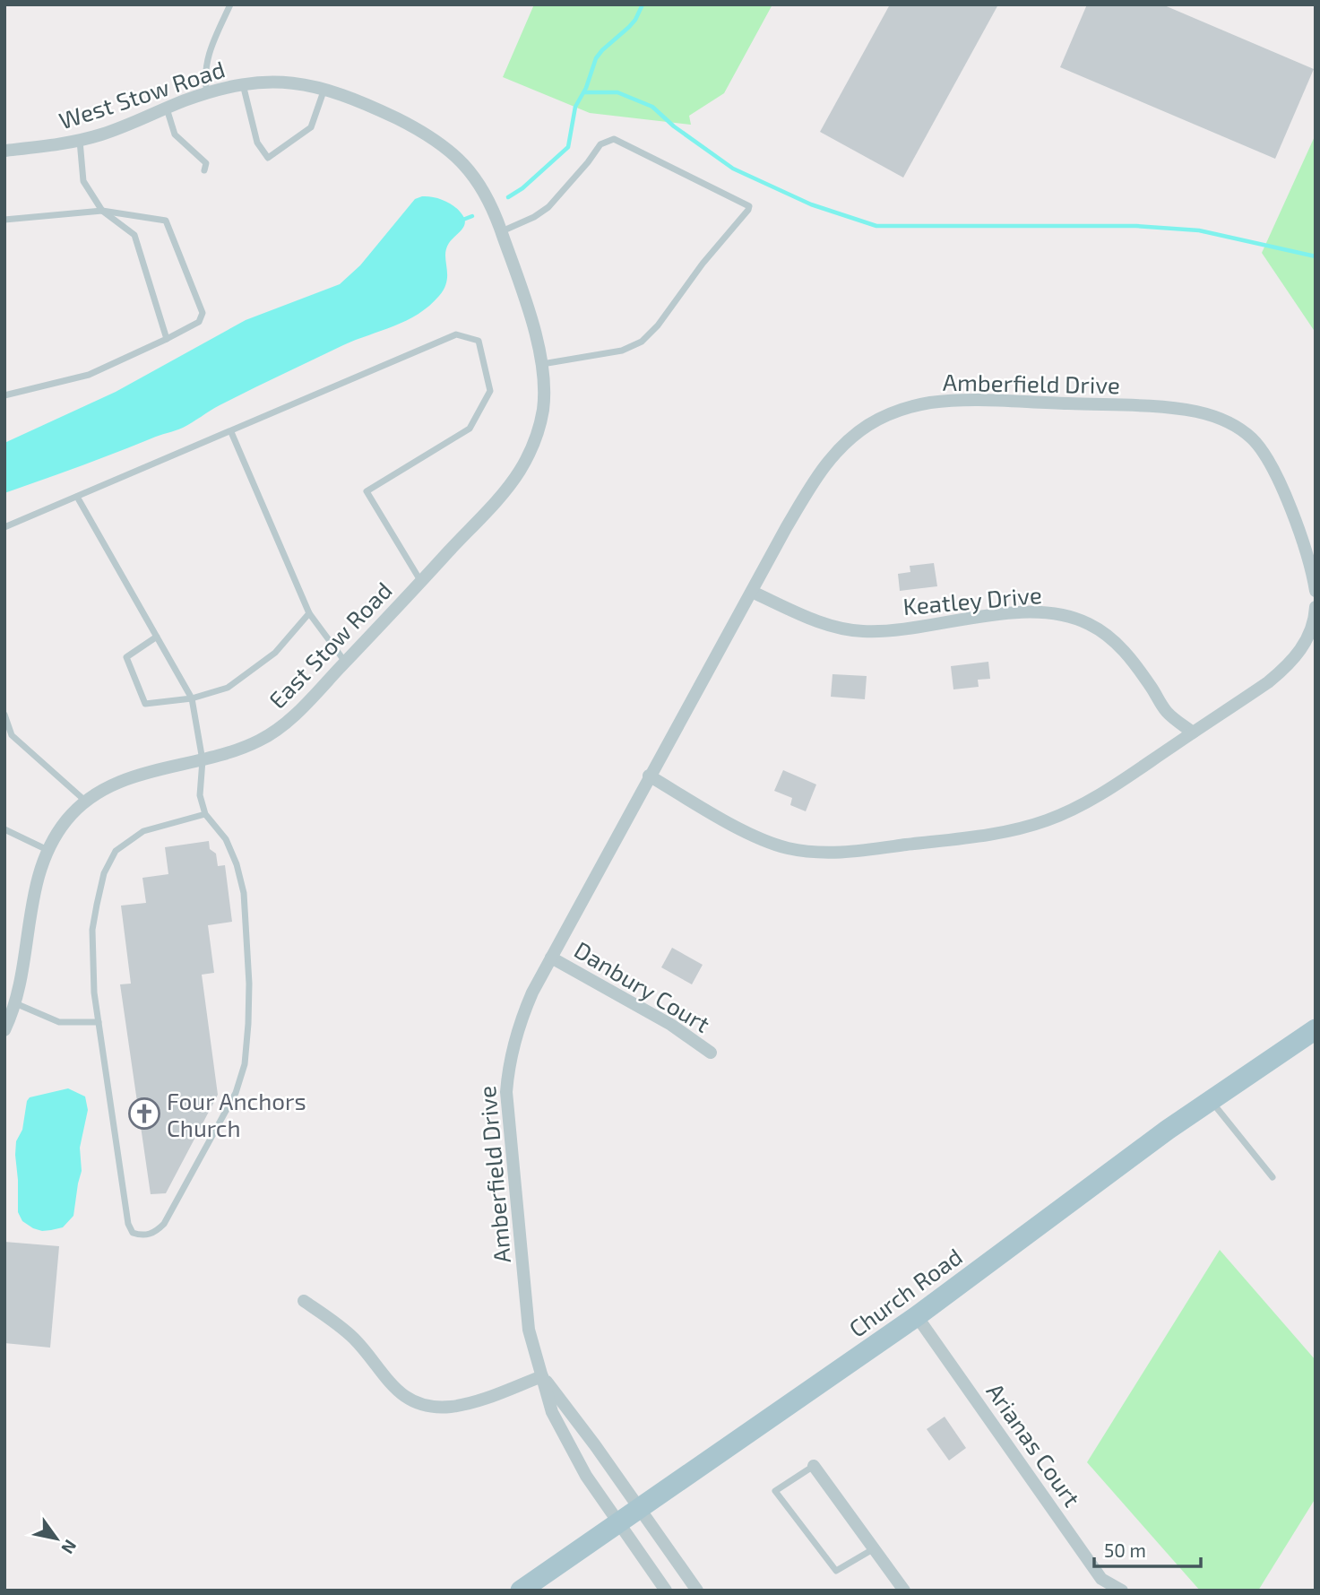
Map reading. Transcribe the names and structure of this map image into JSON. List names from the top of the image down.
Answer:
{
  "streets": {
    "main road": ["Church Road"],
    "street": [
      "West Stow Road",
      "Amberfield Drive",
      "Keatley Drive",
      "East Stow Road",
      "Danbury Court",
      "Arianas Court"
    ]
  },
  "crossings": [
    ["West Stow Road", "East Stow Road"],
    ["Amberfield Drive", "Keatley Drive"],
    ["Amberfield Drive", "Danbury Court"],
    ["Amberfield Drive", "Church Road"],
    ["Church Road", "Arianas Court"]
  ],
  "places": {
    "church": ["Four Anchors Church"]
  },
  "scale_bar": "50 m",
  "north": "bottom right"
}
